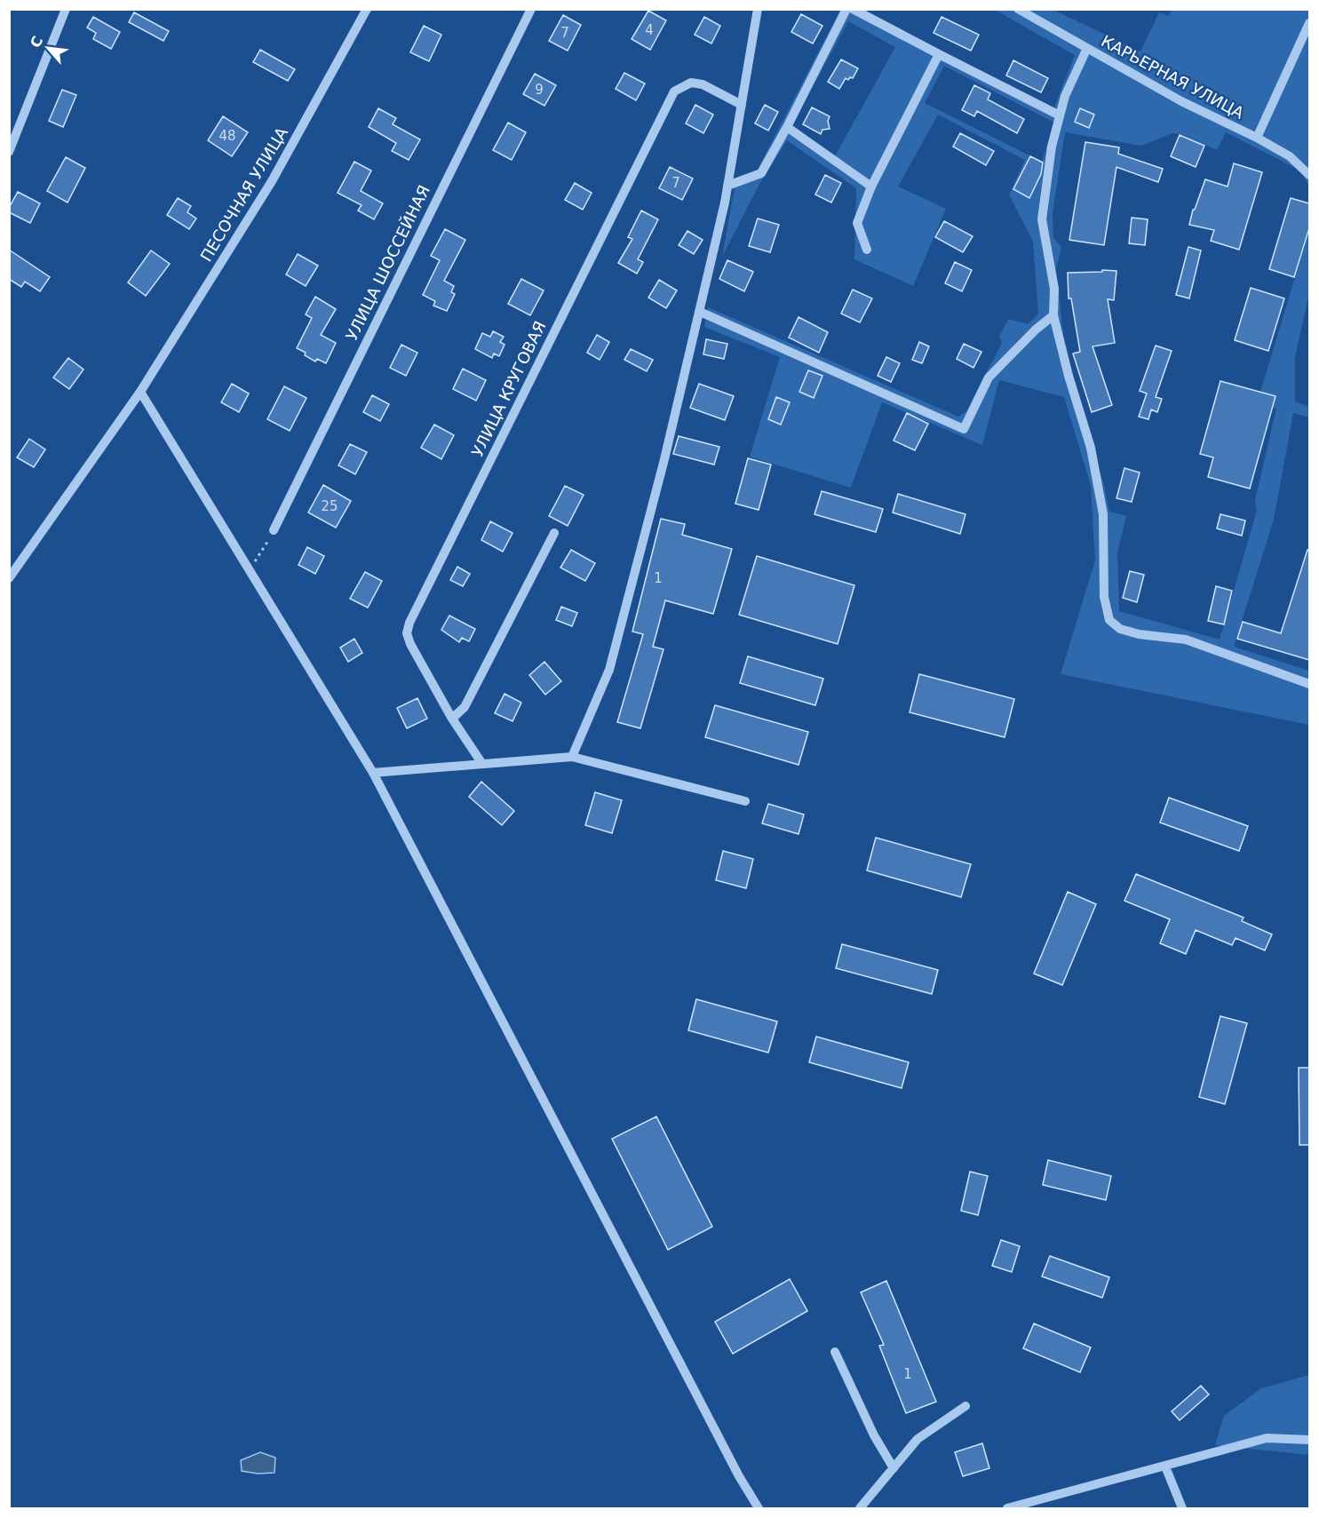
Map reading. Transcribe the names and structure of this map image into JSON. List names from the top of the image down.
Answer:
{
  "streets": {
    "street": [
      "КАРЬЕРНАЯ УЛИЦА",
      "ПЕСОЧНАЯ УЛИЦА",
      "УЛИЦА ШОССЕЙНАЯ",
      "УЛИЦА КРУГОВАЯ"
    ]
  },
  "house_numbers": [
    "4",
    "7",
    "9",
    "48",
    "7",
    "25",
    "1",
    "1"
  ],
  "north": "top left"
}
